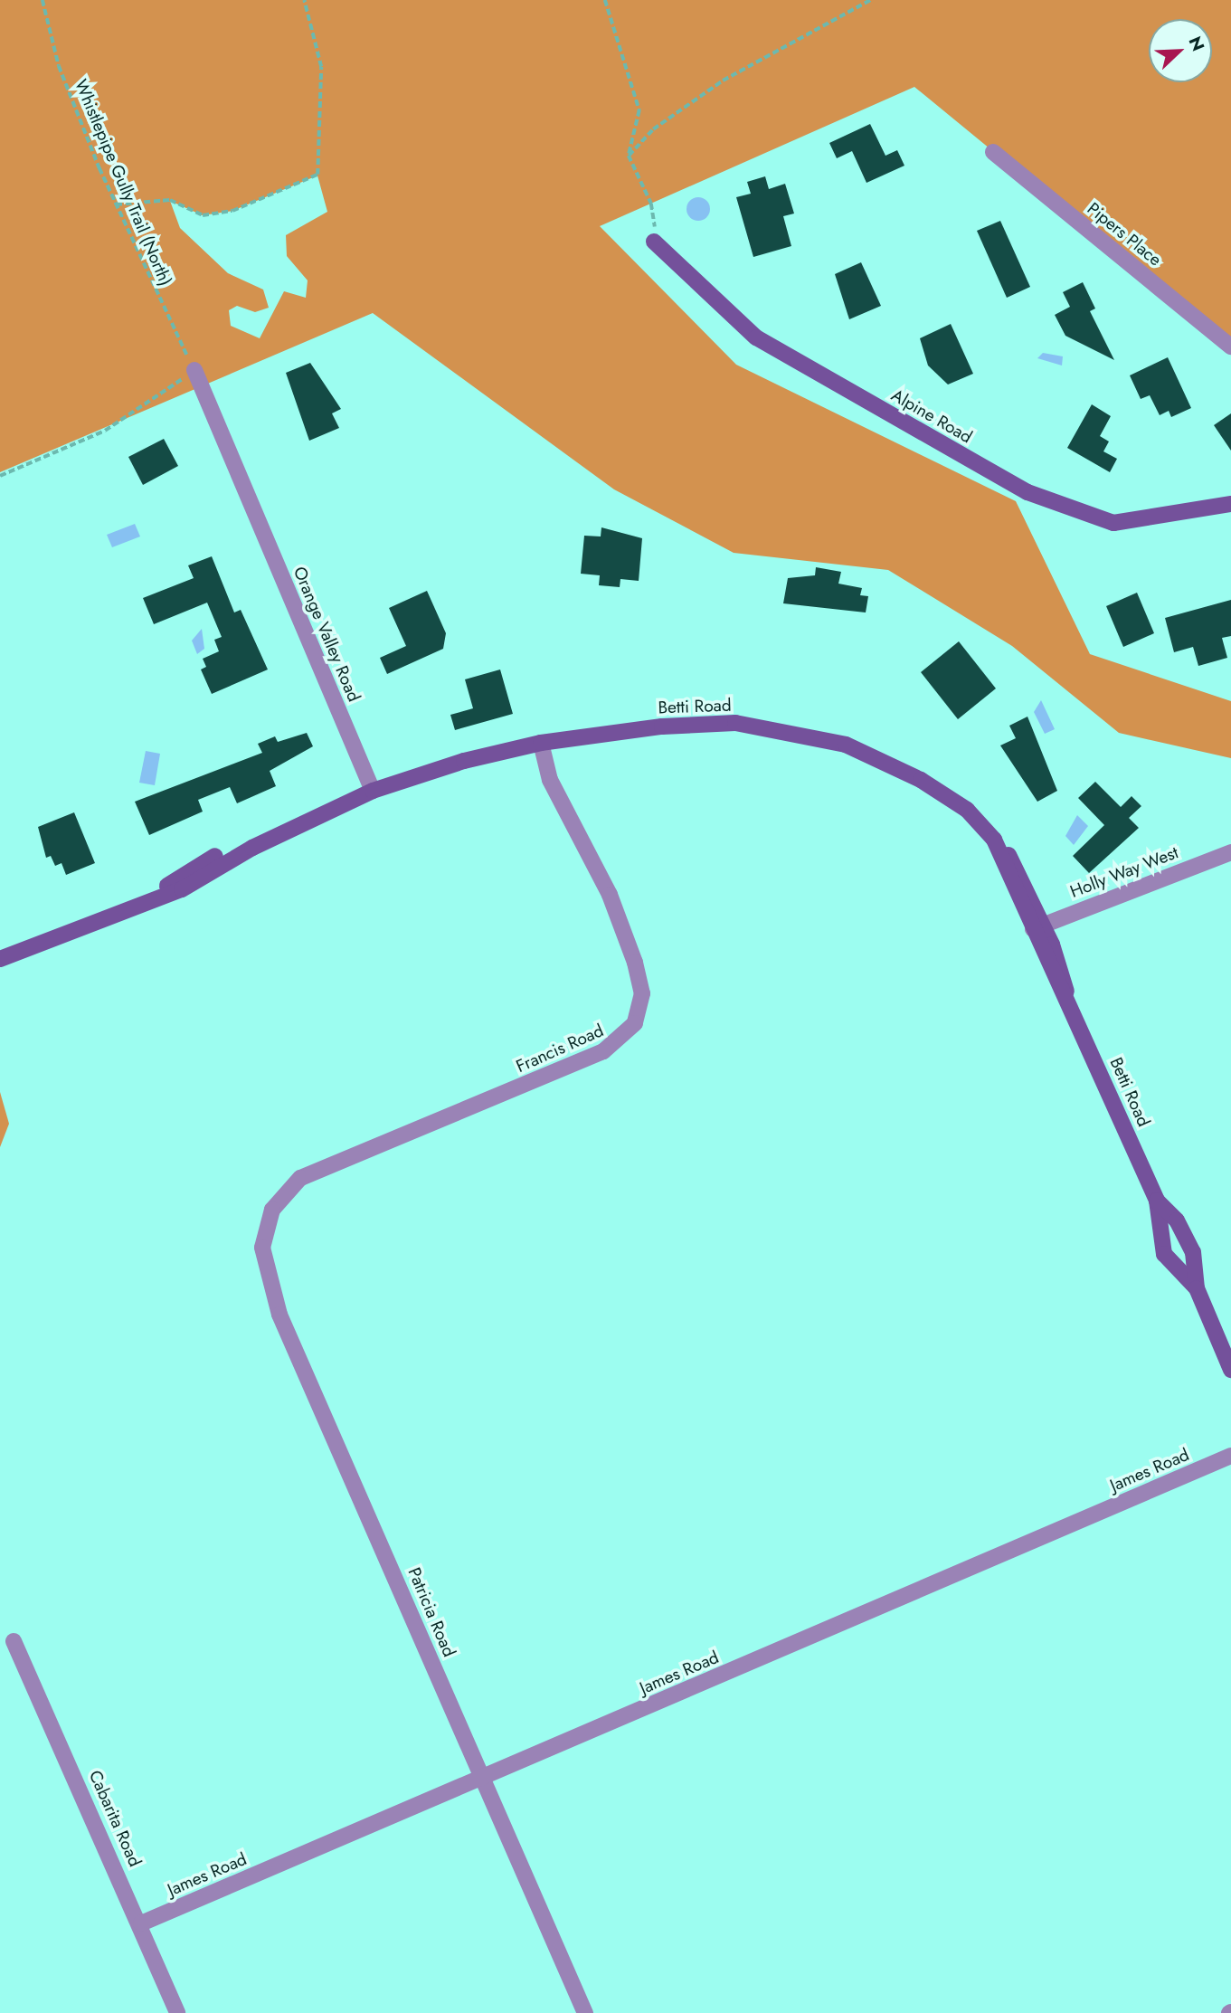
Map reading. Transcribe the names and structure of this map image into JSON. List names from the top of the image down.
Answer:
{
  "streets": {
    "street": [
      "Pipers Place",
      "Alpine Road",
      "Orange Valley Road",
      "Betti Road",
      "Holly Way West",
      "Francis Road",
      "James Road",
      "Patricia Road",
      "Cabarita Road"
    ],
    "path": ["Whistlepipe Gully Trail (North)"]
  },
  "crossings": [
    ["Whistlepipe Gully Trail (North)", "Orange Valley Road"],
    ["Orange Valley Road", "Betti Road"],
    ["Betti Road", "Holly Way West"],
    ["Betti Road", "Francis Road"],
    ["Francis Road", "Patricia Road"],
    ["James Road", "Patricia Road"],
    ["James Road", "Cabarita Road"]
  ],
  "north": "top right"
}
